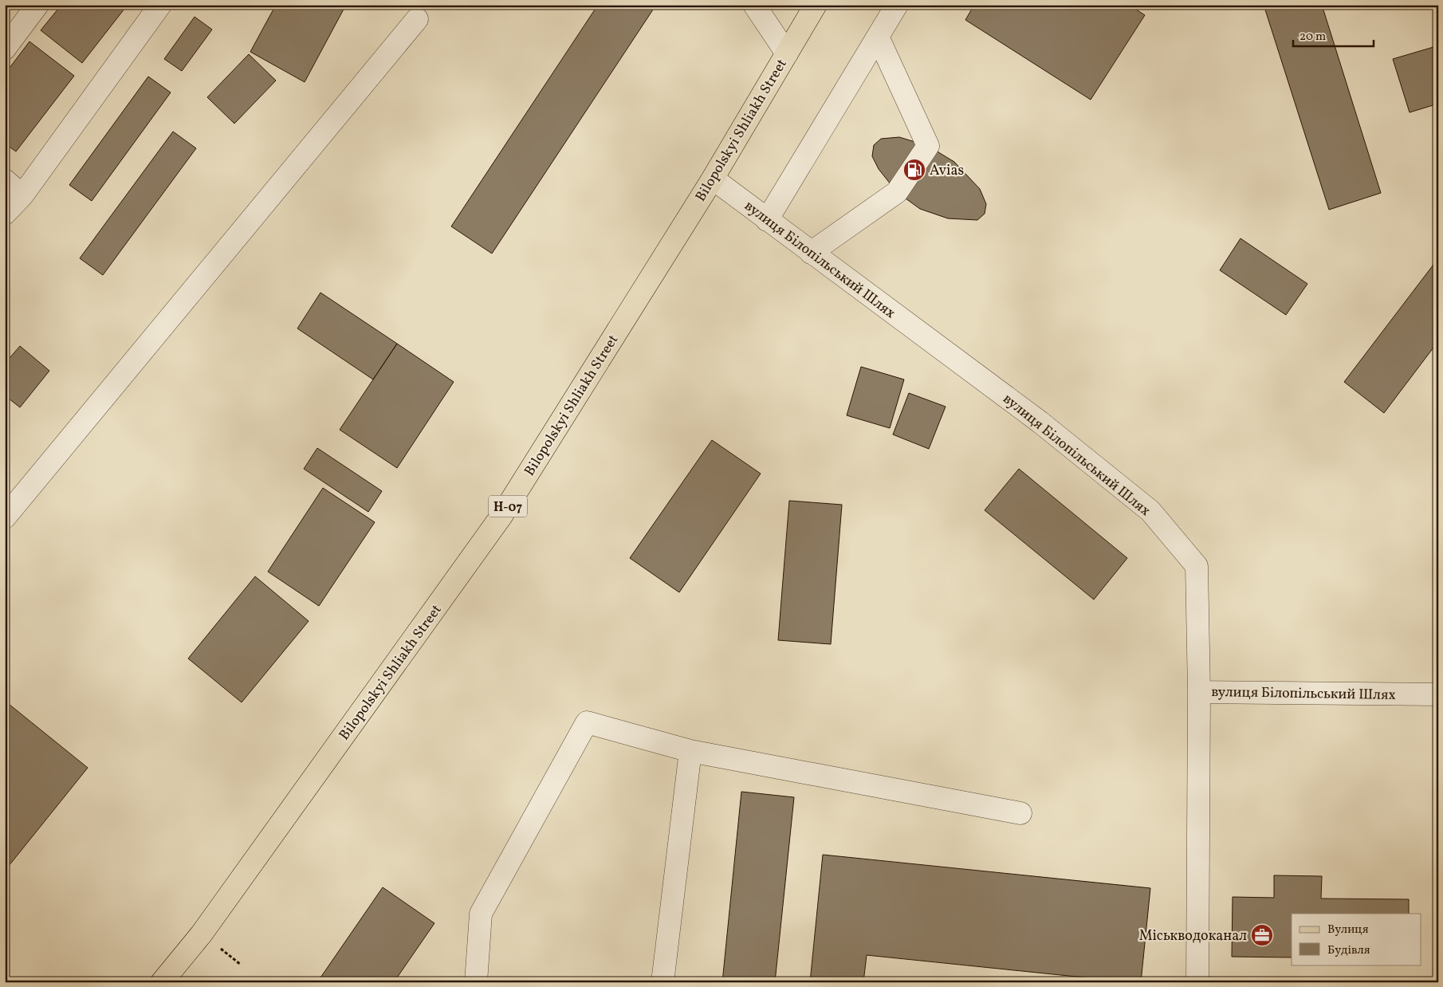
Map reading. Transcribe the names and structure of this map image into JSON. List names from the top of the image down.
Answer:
{
  "streets": {
    "main road": ["Bilopolskyi Shliakh Street", "Н-07"],
    "street": ["вулиця Білопільський Шлях"]
  },
  "crossings": [
    ["Bilopolskyi Shliakh Street", "вулиця Білопільський Шлях"]
  ],
  "places": {
    "fuel station": ["Avias"],
    "office": ["Міськводоканал"]
  },
  "legend": ["Вулиця", "Будівля"],
  "scale_bar": "20 m"
}
